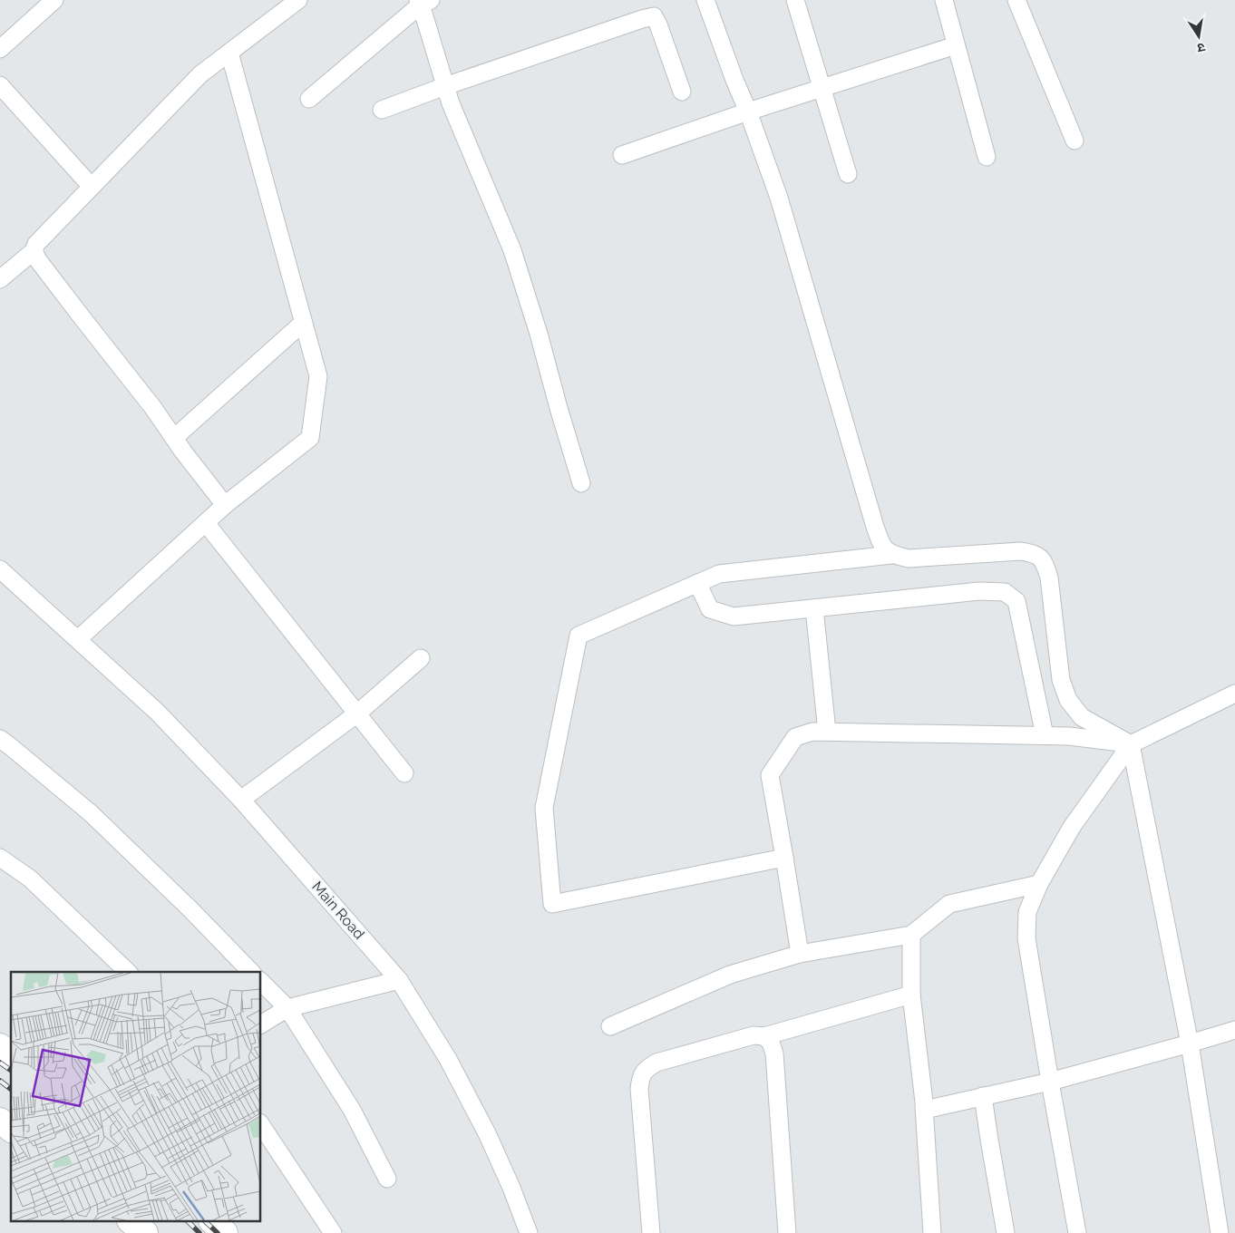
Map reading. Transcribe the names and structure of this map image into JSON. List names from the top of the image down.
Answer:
{
  "streets": {
    "street": ["Main Road"]
  },
  "north": "bottom"
}
